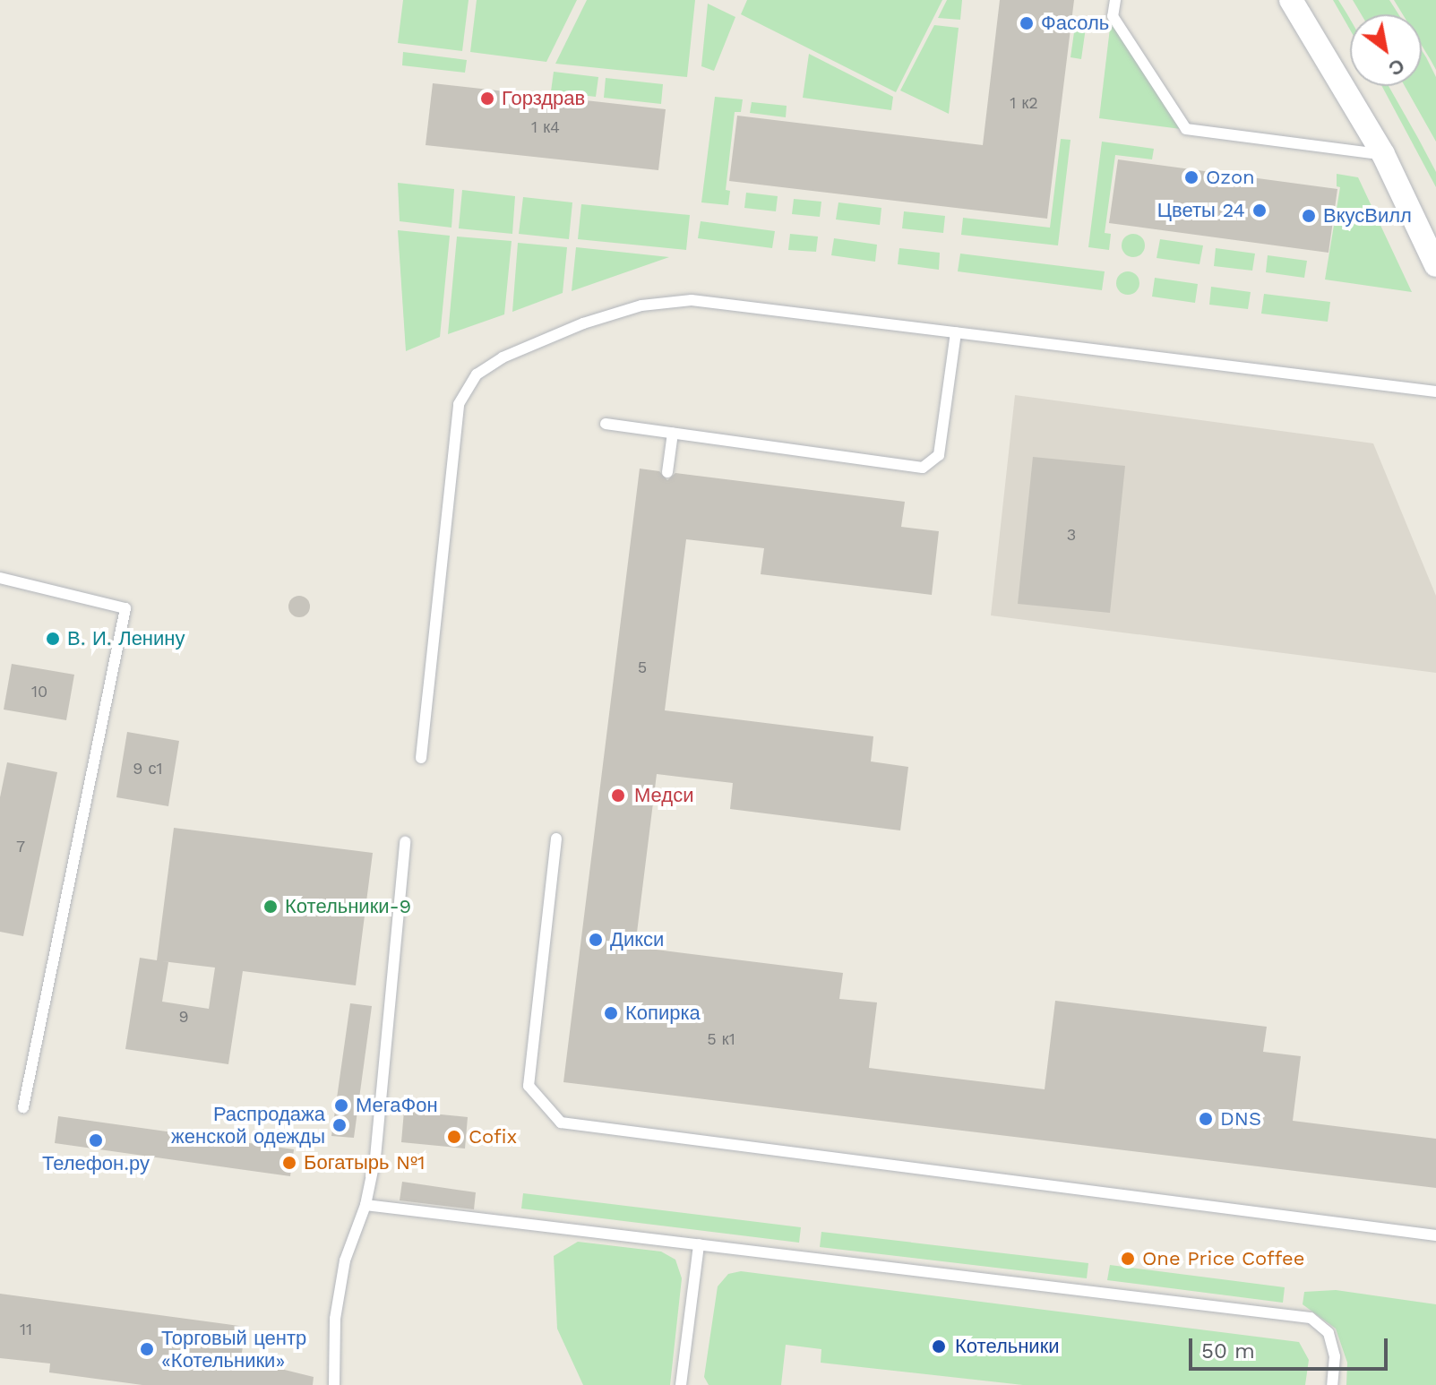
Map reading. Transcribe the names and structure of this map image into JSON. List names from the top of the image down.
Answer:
{
  "places": [
    "Фасоль",
    "Горздрав",
    "Ozon",
    "Цветы 24",
    "ВкусВилл",
    "В. И. Ленину",
    "Медси",
    "Котельники-9",
    "Дикси",
    "Копирка",
    "МегаФон",
    "DNS",
    "Распродажа женской одежды",
    "Cofix",
    "Телефон.ру",
    "Богатырь №1",
    "One Price Coffee",
    "Котельники",
    "Торговый центр «Котельники»"
  ],
  "house_numbers": [
    "1 к2",
    "1 к4",
    "3",
    "5",
    "10",
    "9 с1",
    "7",
    "9",
    "5 к1",
    "11"
  ],
  "scale_bar": "50 m",
  "north": "bottom right"
}
